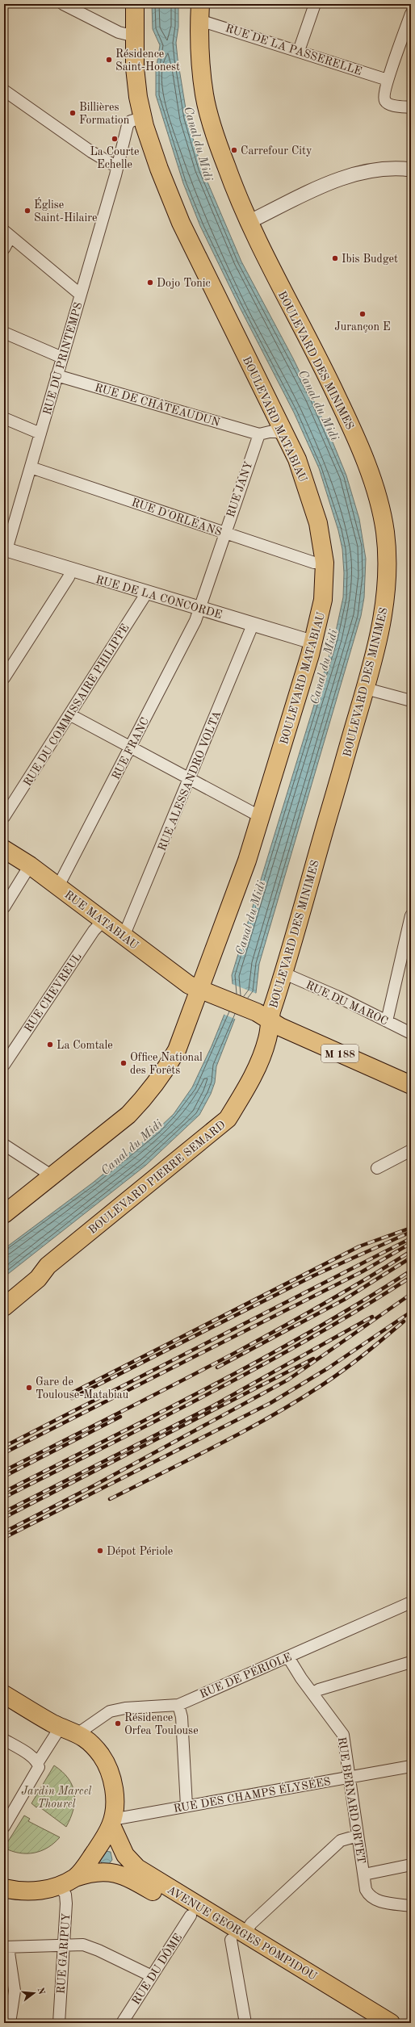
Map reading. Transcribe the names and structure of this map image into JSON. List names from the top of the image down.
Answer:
{
  "streets": {
    "main road": [
      "BOULEVARD DES MINIMES",
      "BOULEVARD MATABIAU",
      "RUE MATABIAU",
      "M 188",
      "BOULEVARD PIERRE SEMARD",
      "AVENUE GEORGES POMPIDOU"
    ],
    "street": [
      "RUE DE LA PASSERELLE",
      "RUE DU PRINTEMPS",
      "RUE DE CHÂTEAUDUN",
      "RUE JANY",
      "RUE D'ORLÉANS",
      "RUE DE LA CONCORDE",
      "RUE DU COMMISSAIRE PHILIPPE",
      "RUE FRANC",
      "RUE ALESSANDRO VOLTA",
      "RUE CHEVREUL",
      "RUE DU MAROC",
      "RUE DE PÉRIOLE",
      "RUE DES CHAMPS ÉLYSÉES",
      "RUE BERNARD ORTET",
      "RUE GARIPUY",
      "RUE DU DÔME"
    ]
  },
  "crossings": [
    ["RUE DE LA PASSERELLE", "BOULEVARD DES MINIMES"],
    ["RUE DU PRINTEMPS", "RUE DE CHÂTEAUDUN"],
    ["RUE DU PRINTEMPS", "BOULEVARD MATABIAU"],
    ["RUE DU PRINTEMPS", "RUE D'ORLÉANS"],
    ["RUE DU PRINTEMPS", "RUE DE LA CONCORDE"],
    ["BOULEVARD DES MINIMES", "RUE MATABIAU"],
    ["BOULEVARD DES MINIMES", "RUE DU MAROC"],
    ["BOULEVARD DES MINIMES", "M 188"],
    ["BOULEVARD DES MINIMES", "BOULEVARD PIERRE SEMARD"],
    ["RUE DE CHÂTEAUDUN", "RUE JANY"],
    ["BOULEVARD MATABIAU", "RUE D'ORLÉANS"],
    ["BOULEVARD MATABIAU", "RUE DE LA CONCORDE"],
    ["BOULEVARD MATABIAU", "RUE MATABIAU"],
    ["RUE JANY", "RUE D'ORLÉANS"],
    ["RUE JANY", "RUE DE LA CONCORDE"],
    ["RUE JANY", "RUE FRANC"],
    ["RUE DE LA CONCORDE", "RUE DU COMMISSAIRE PHILIPPE"],
    ["RUE DE LA CONCORDE", "RUE FRANC"],
    ["RUE DE LA CONCORDE", "RUE ALESSANDRO VOLTA"],
    ["RUE FRANC", "RUE MATABIAU"],
    ["RUE ALESSANDRO VOLTA", "RUE MATABIAU"],
    ["RUE MATABIAU", "RUE CHEVREUL"],
    ["RUE MATABIAU", "M 188"],
    ["RUE MATABIAU", "BOULEVARD PIERRE SEMARD"],
    ["M 188", "BOULEVARD PIERRE SEMARD"],
    ["RUE DE PÉRIOLE", "RUE BERNARD ORTET"],
    ["RUE DES CHAMPS ÉLYSÉES", "RUE BERNARD ORTET"],
    ["RUE DES CHAMPS ÉLYSÉES", "AVENUE GEORGES POMPIDOU"],
    ["AVENUE GEORGES POMPIDOU", "RUE DU DÔME"]
  ],
  "water": ["Canal du Midi"],
  "parks": ["Jardin Marcel Thourel"],
  "places": [
    "Résidence Saint-Honest",
    "Billières Formation",
    "La Courte Echelle",
    "Carrefour City",
    "Église Saint-Hilaire",
    "Ibis Budget",
    "Dojo Tonic",
    "Jurançon E",
    "La Comtale",
    "Office National des Forêts",
    "Gare de Toulouse-Matabiau",
    "Dépot Périole",
    "Résidence Orfea Toulouse"
  ],
  "north": "right"
}
